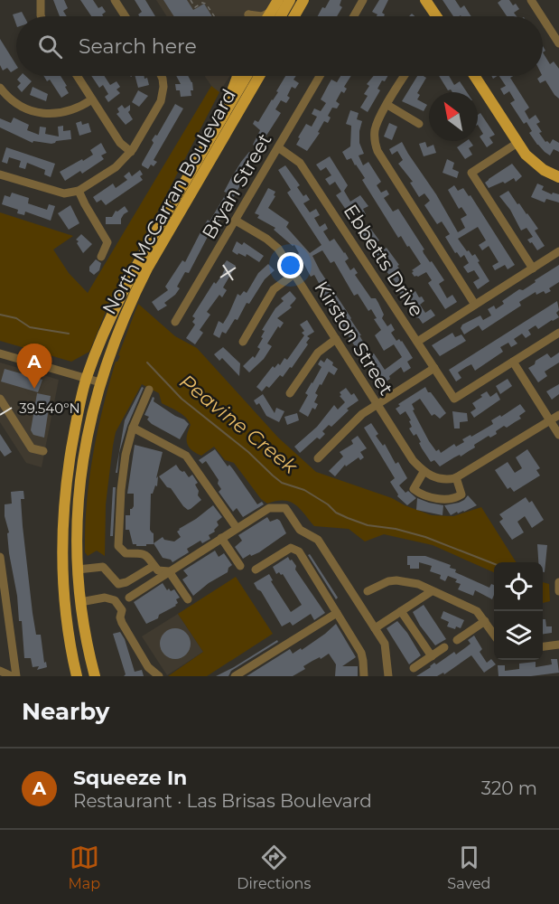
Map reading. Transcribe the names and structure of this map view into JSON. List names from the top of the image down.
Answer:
{
  "streets": {
    "main road": ["North McCarran Boulevard"],
    "street": ["Bryan Street", "Ebbetts Drive", "Kirston Street"]
  },
  "crossings": [
    ["Bryan Street", "Ebbetts Drive"],
    ["Bryan Street", "Kirston Street"]
  ],
  "water": ["Peavine Creek"],
  "north": "top left",
  "page": {
    "search": "Search here",
    "pins": "A",
    "heading": "Nearby",
    "list": [
      {
        "mark": "A",
        "name": "Squeeze In",
        "note": "Restaurant · Las Brisas Boulevard",
        "value": "320 m"
      }
    ],
    "nav": ["Map", "Directions", "Saved"]
  },
  "coordinates": ["39.540°N"]
}
